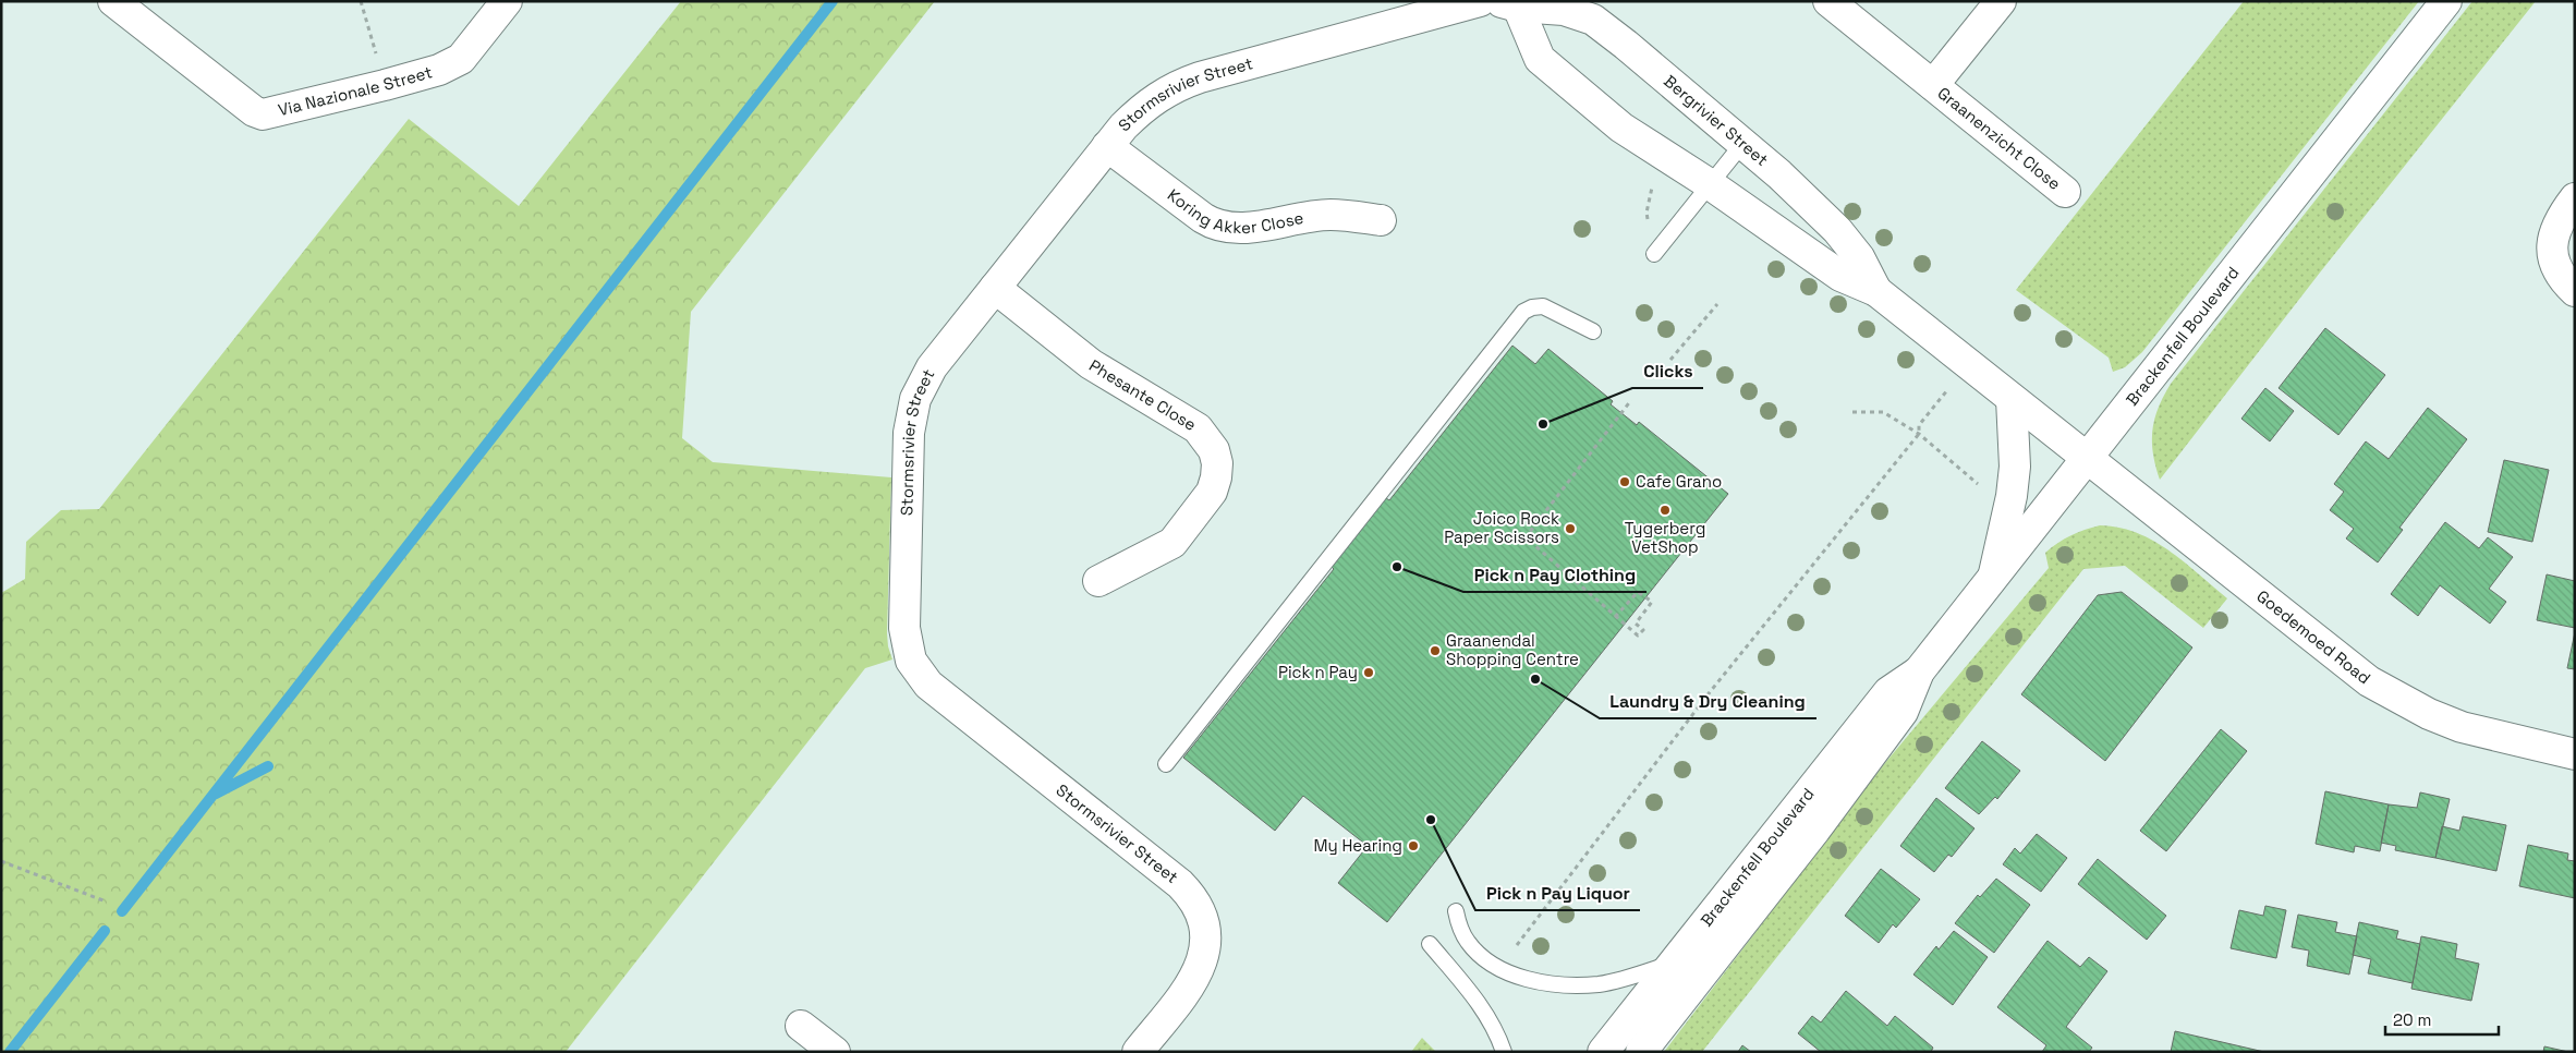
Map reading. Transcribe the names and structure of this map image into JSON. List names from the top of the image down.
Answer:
{
  "streets": {
    "street": [
      "Via Nazionale Street",
      "Stormsrivier Street",
      "Bergrivier Street",
      "Graanenzicht Close",
      "Koring Akker Close",
      "Brackenfell Boulevard",
      "Phesante Close",
      "Goedemoed Road"
    ]
  },
  "crossings": [
    ["Stormsrivier Street", "Koring Akker Close"],
    ["Stormsrivier Street", "Phesante Close"],
    ["Bergrivier Street", "Brackenfell Boulevard"],
    ["Bergrivier Street", "Goedemoed Road"],
    ["Brackenfell Boulevard", "Goedemoed Road"]
  ],
  "places": [
    "Clicks",
    "Cafe Grano",
    "Tygerberg VetShop",
    "Joico Rock Paper Scissors",
    "Pick n Pay Clothing",
    "Graanendal Shopping Centre",
    "Pick n Pay",
    "Laundry & Dry Cleaning",
    "Pick n Pay Liquor",
    "My Hearing"
  ],
  "scale_bar": "20 m"
}
